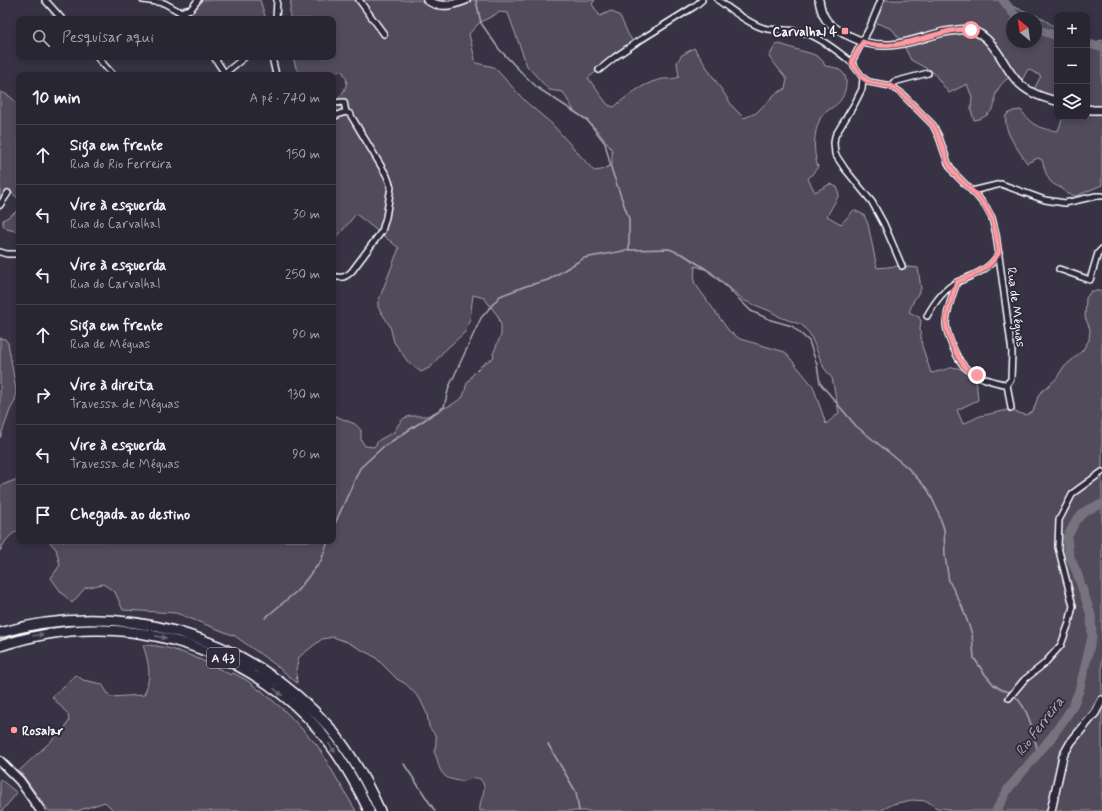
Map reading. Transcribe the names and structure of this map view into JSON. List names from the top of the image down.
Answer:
{
  "streets": {
    "highway": ["A 43"],
    "street": ["Rua de Méguas"]
  },
  "water": ["Rio Ferreira"],
  "places": {
    "transit": ["Carvalhal 4"],
    "other": ["Rosalar"]
  },
  "north": "top left",
  "page": {
    "map_buttons": ["+", "−"],
    "search": "Pesquisar aqui",
    "heading": ["10 min", "A pé · 740 m"],
    "list": [
      ["Siga em frente", "Rua do Rio Ferreira", "150 m"],
      ["Vire à esquerda", "Rua do Carvalhal", "30 m"],
      ["Vire à esquerda", "Rua do Carvalhal", "250 m"],
      ["Siga em frente", "Rua de Méguas", "90 m"],
      ["Vire à direita", "Travessa de Méguas", "130 m"],
      ["Vire à esquerda", "Travessa de Méguas", "90 m"],
      "Chegada ao destino"
    ]
  }
}
